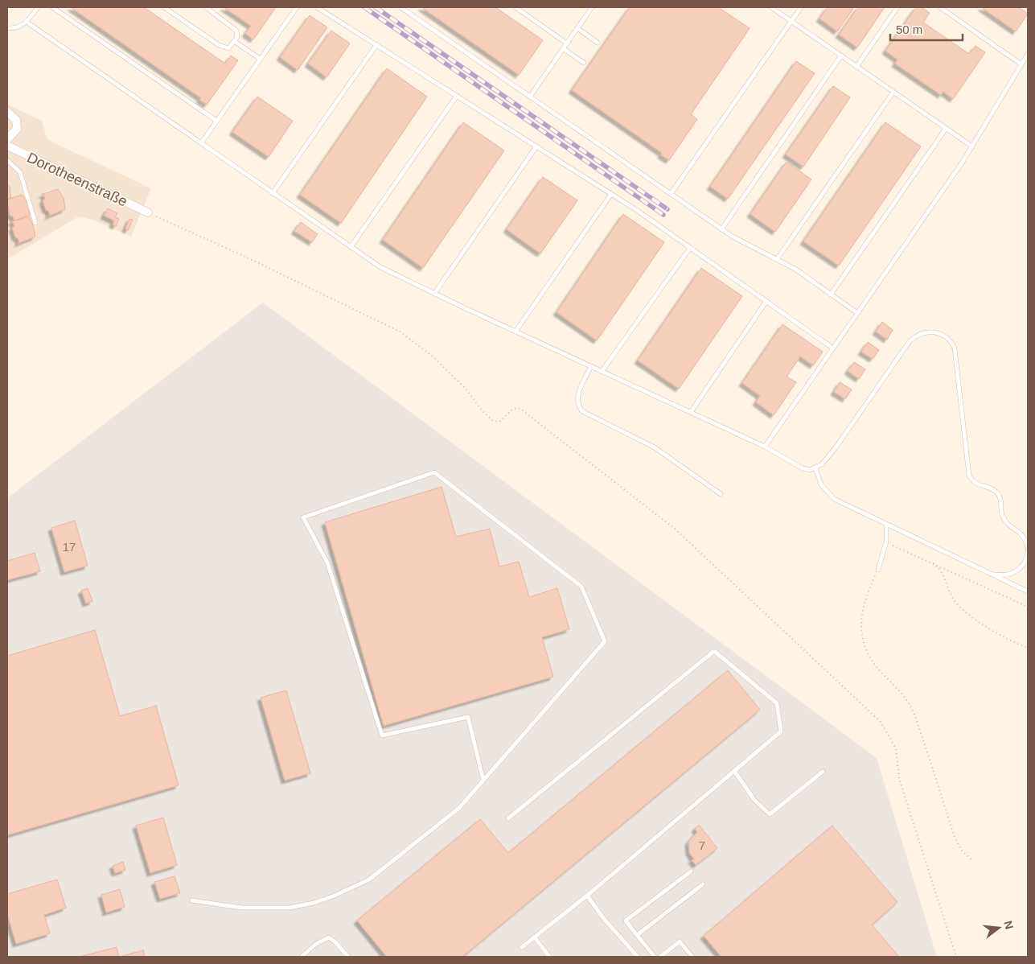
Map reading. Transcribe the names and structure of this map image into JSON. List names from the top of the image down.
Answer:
{
  "streets": {
    "street": ["Dorotheenstraße"]
  },
  "house_numbers": ["17", "7"],
  "scale_bar": "50 m",
  "north": "right"
}
